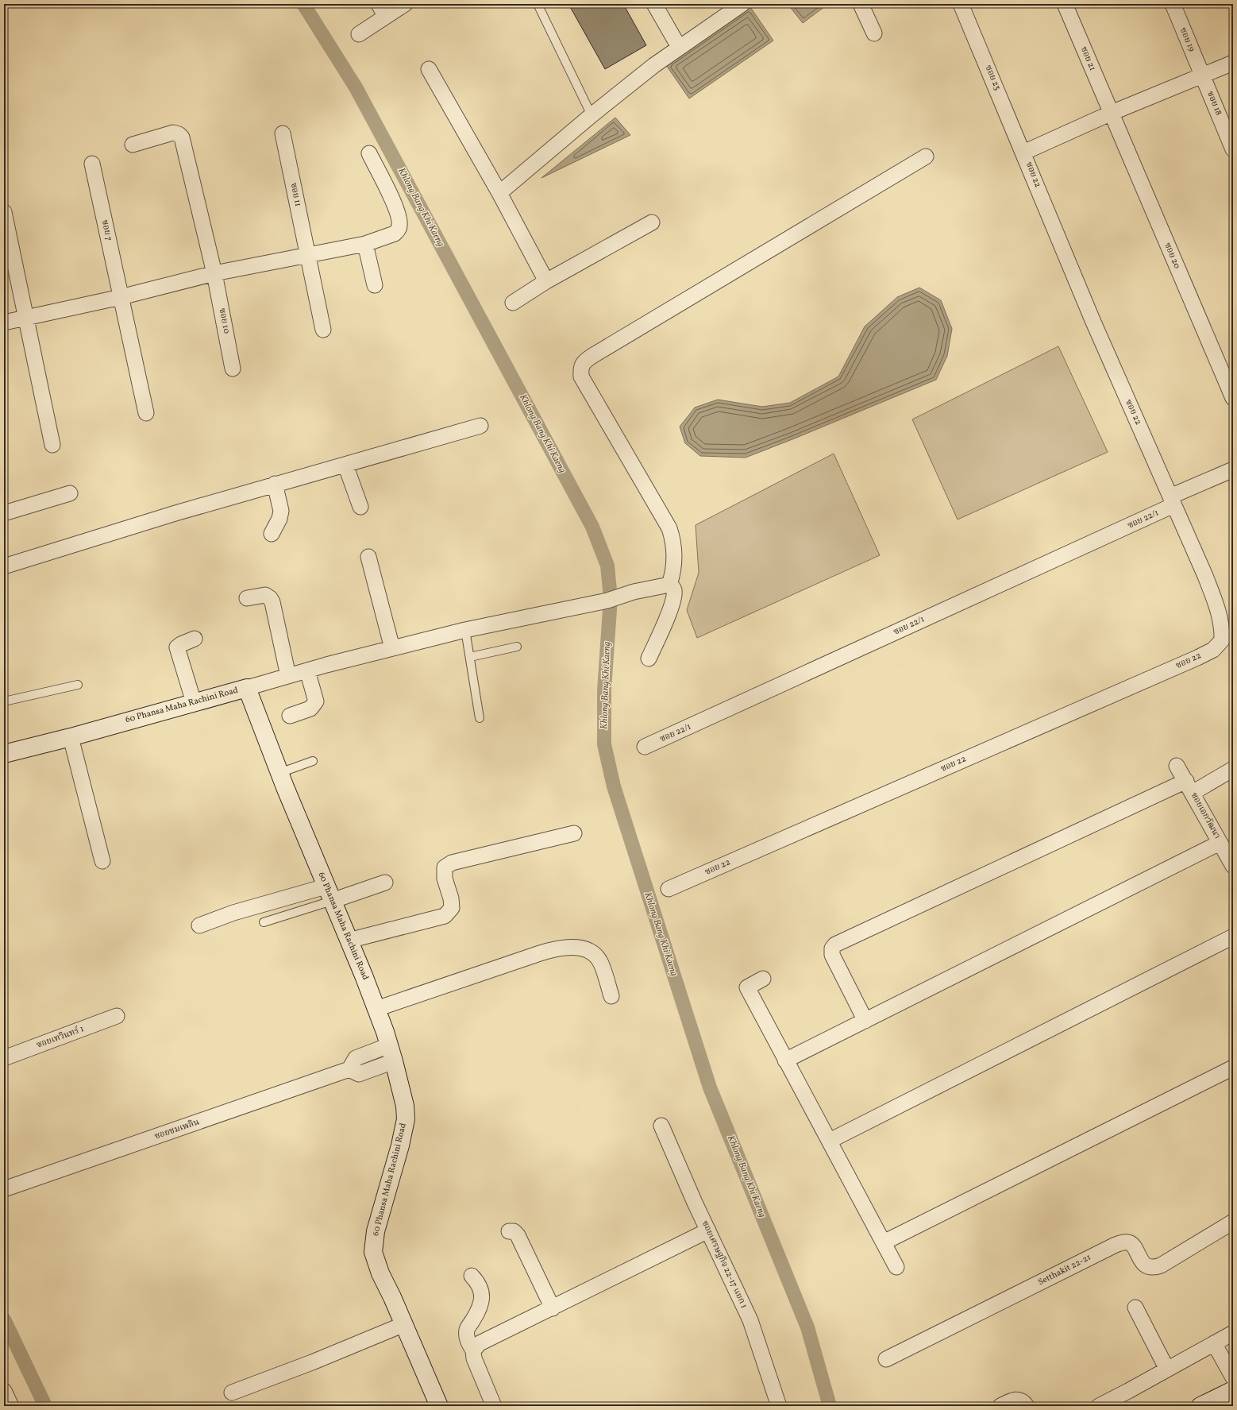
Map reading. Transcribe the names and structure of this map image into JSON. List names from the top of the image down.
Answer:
{
  "streets": {
    "street": [
      "ซอย 19",
      "ซอย 21",
      "ซอย 23",
      "ซอย 18",
      "ซอย 22",
      "ซอย 11",
      "ซอย 7",
      "ซอย 20",
      "ซอย 10",
      "ซอย 22/1",
      "60 Phansa Maha Rachini Road",
      "ซอยเอกวัฒนา",
      "ซอยเทวินทร์ 1",
      "ซอยชมเพลิน",
      "ซอยเศรษฐกิจ 22-17 แยก 1",
      "Setthakit 22-21"
    ]
  },
  "crossings": [
    ["ซอย 19", "ซอย 18"],
    ["ซอย 21", "ซอย 20"],
    ["ซอย 23", "ซอย 22"],
    ["ซอย 22", "ซอย 22/1"],
    ["60 Phansa Maha Rachini Road", "ซอยชมเพลิน"]
  ],
  "water": ["Khlong Bang Khi Kaeng"]
}
